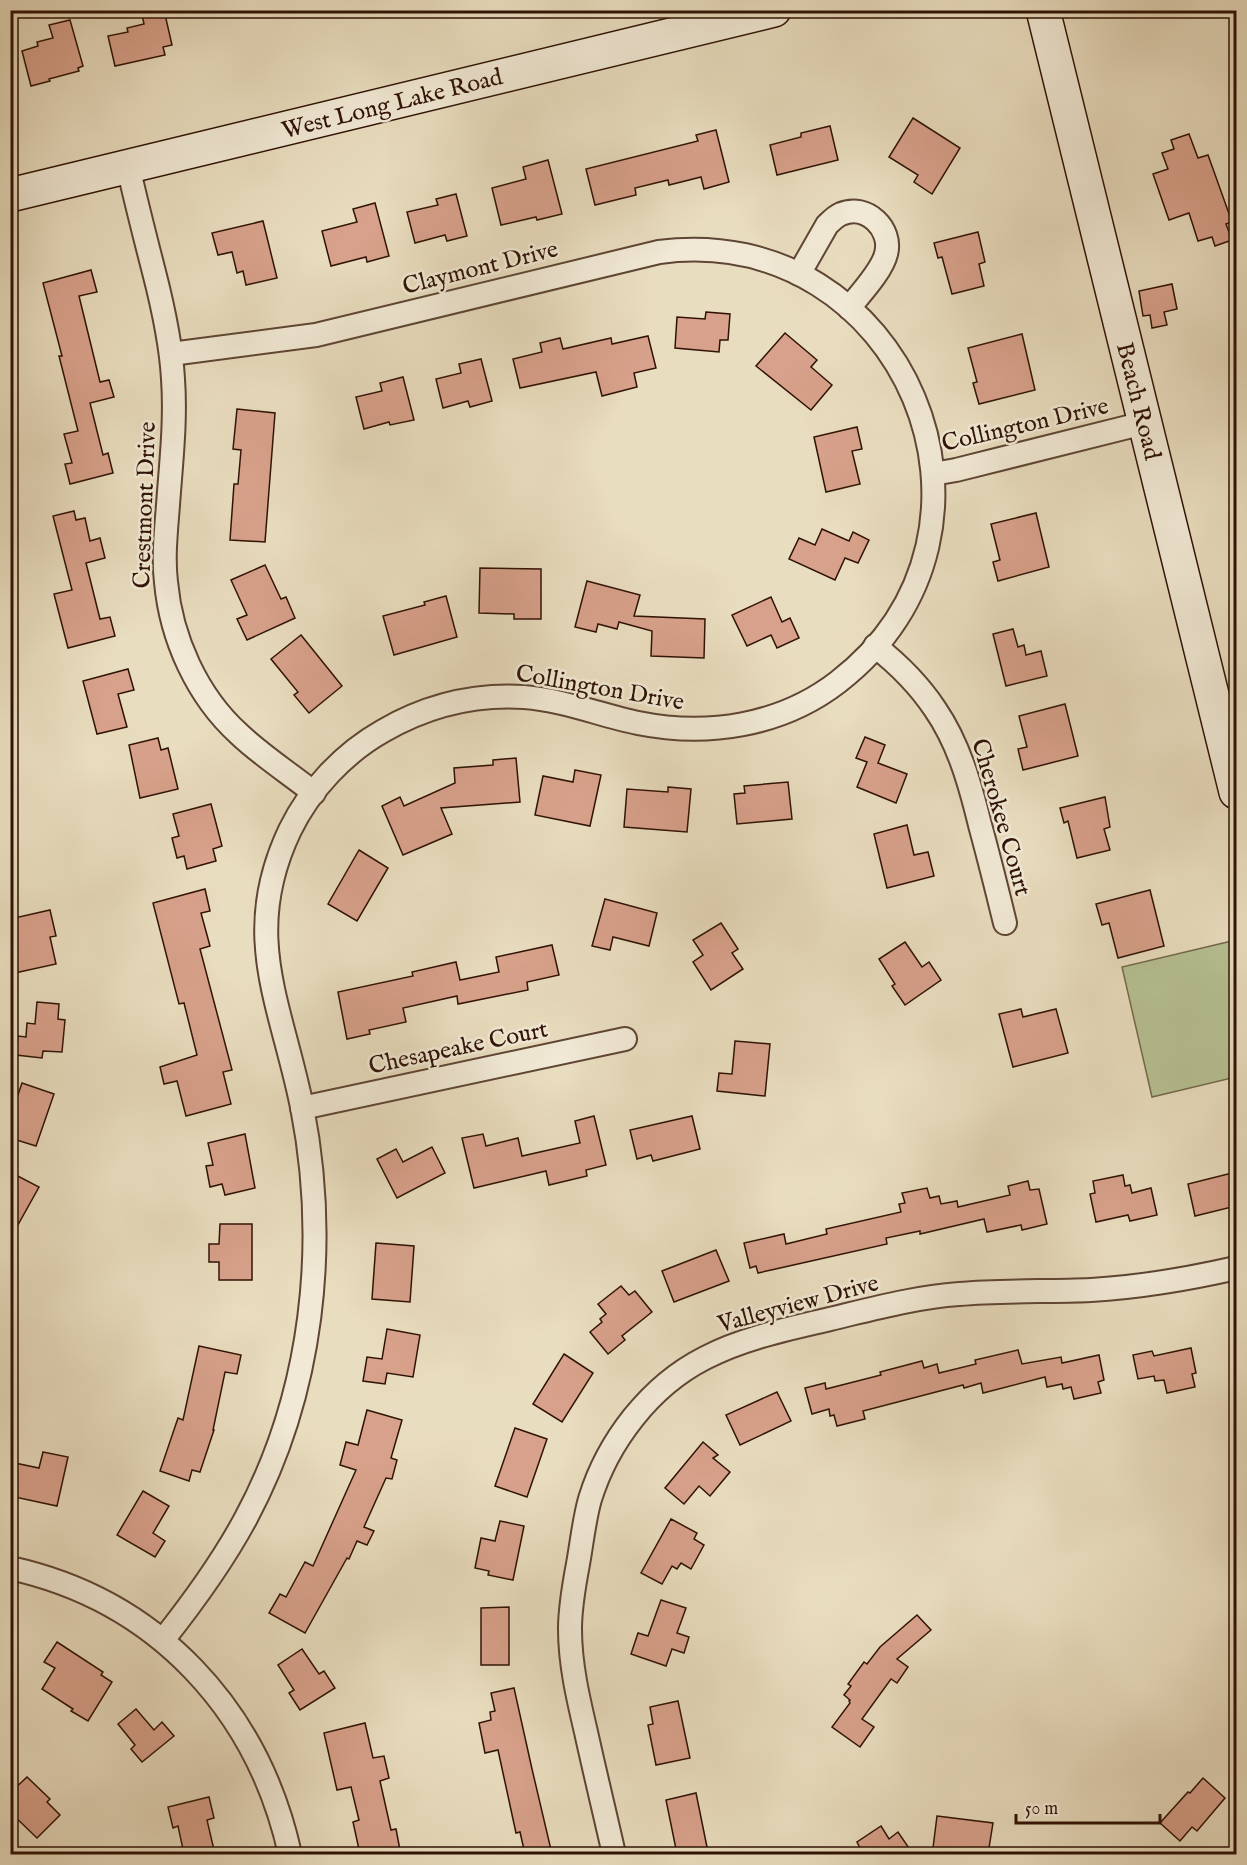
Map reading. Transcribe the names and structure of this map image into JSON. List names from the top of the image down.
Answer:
{
  "streets": {
    "street": [
      "West Long Lake Road",
      "Claymont Drive",
      "Beach Road",
      "Collington Drive",
      "Crestmont Drive",
      "Cherokee Court",
      "Chesapeake Court",
      "Valleyview Drive"
    ]
  },
  "crossings": [
    ["West Long Lake Road", "Crestmont Drive"],
    ["Claymont Drive", "Collington Drive"],
    ["Claymont Drive", "Crestmont Drive"],
    ["Beach Road", "Collington Drive"],
    ["Collington Drive", "Crestmont Drive"],
    ["Collington Drive", "Cherokee Court"],
    ["Collington Drive", "Chesapeake Court"]
  ],
  "scale_bar": "50 m"
}
